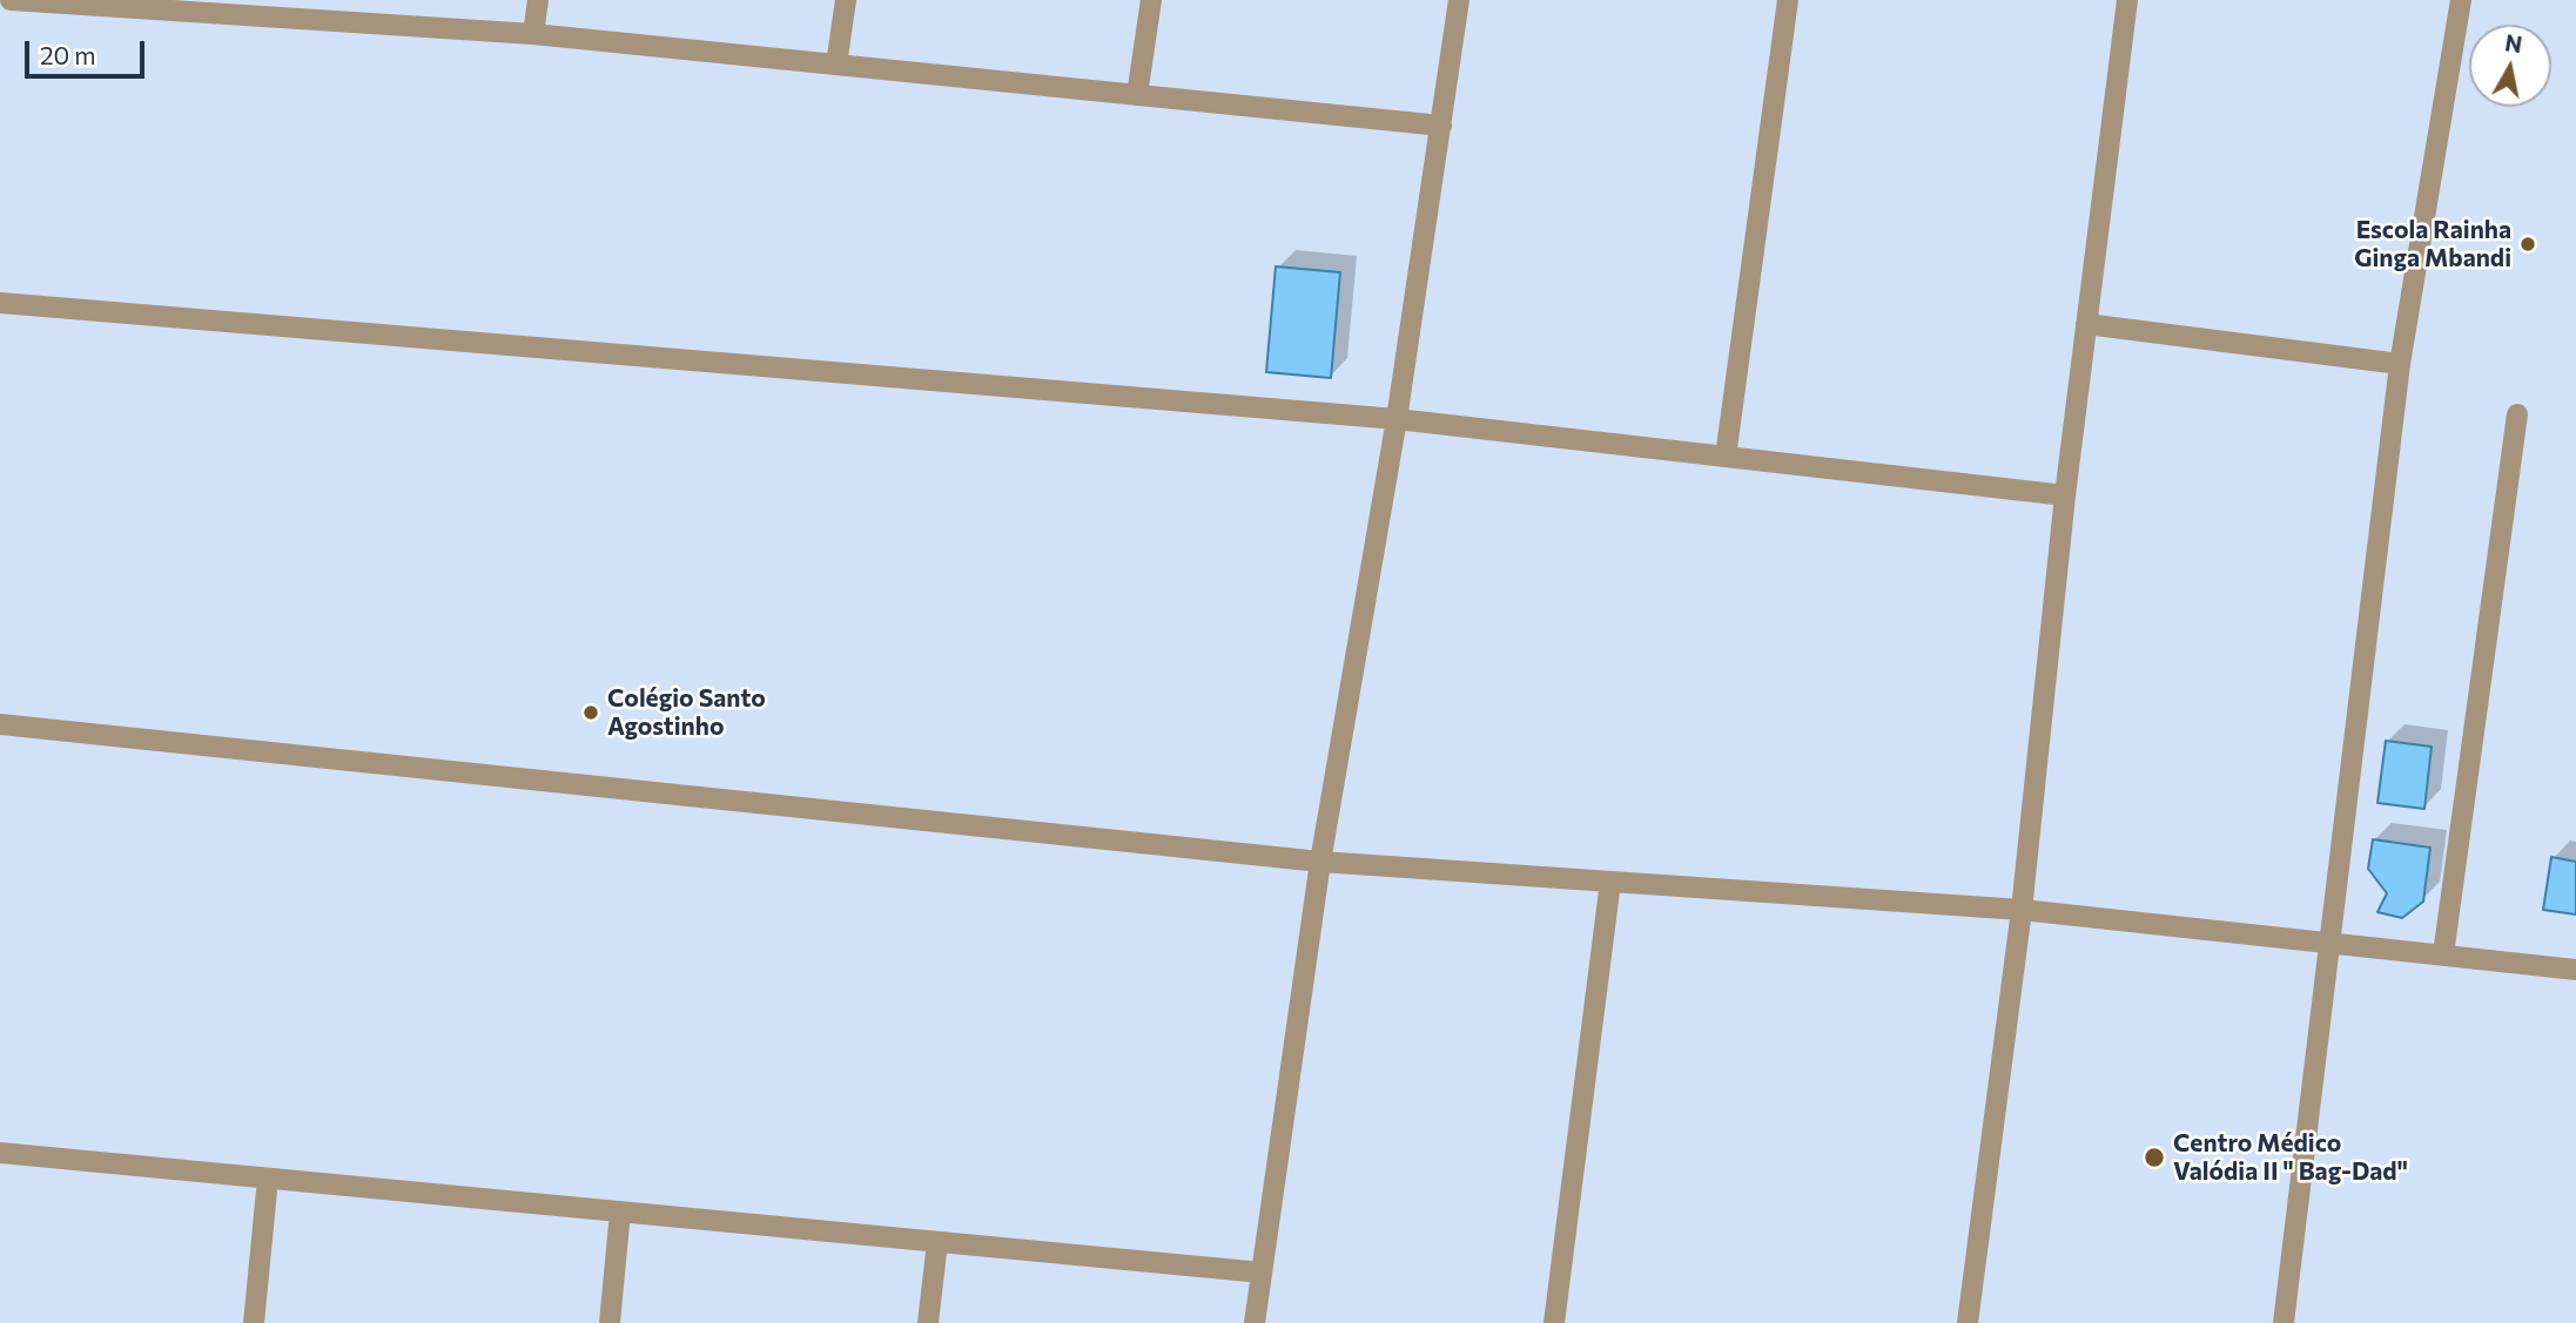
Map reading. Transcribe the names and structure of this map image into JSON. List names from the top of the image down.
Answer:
{
  "places": ["Escola Rainha Ginga Mbandi", "Colégio Santo Agostinho", "Centro Médico Valódia II \" Bag-Dad\""],
  "scale_bar": "20 m",
  "north": "top"
}
